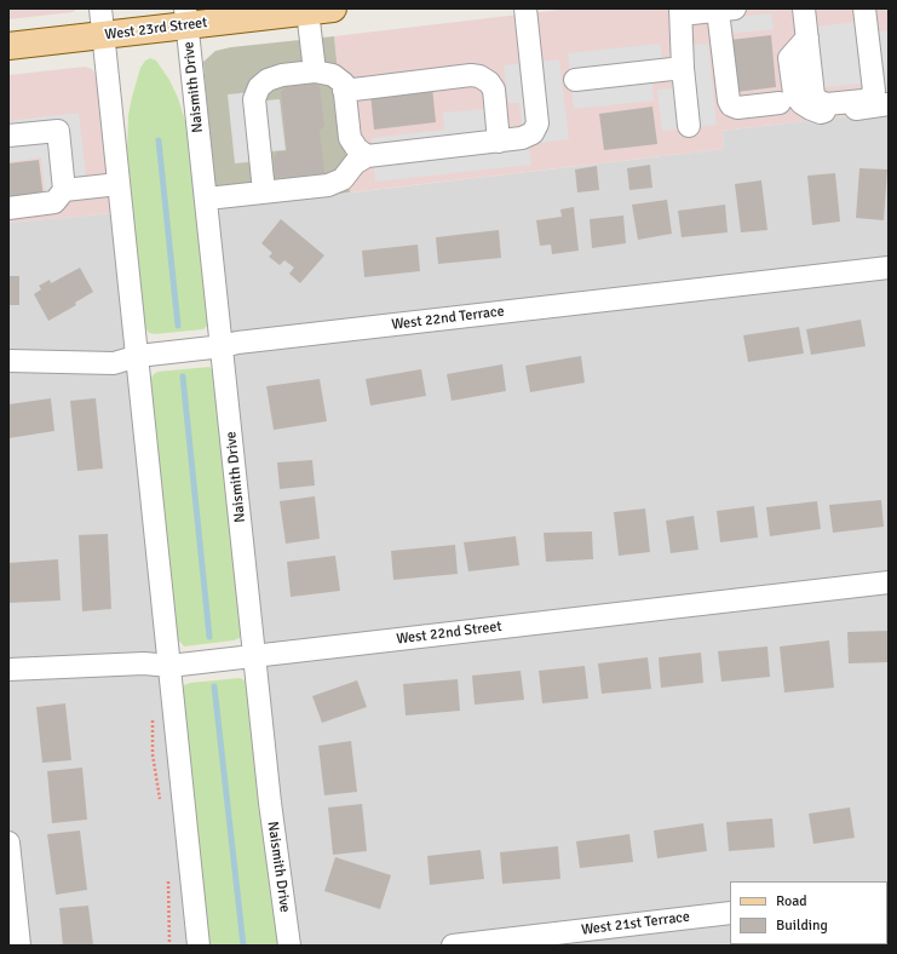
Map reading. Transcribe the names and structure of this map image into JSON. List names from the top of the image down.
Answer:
{
  "streets": {
    "main road": ["West 23rd Street"],
    "street": [
      "Naismith Drive",
      "West 22nd Terrace",
      "West 22nd Street",
      "West 21st Terrace"
    ]
  },
  "crossings": [
    ["West 23rd Street", "Naismith Drive"],
    ["Naismith Drive", "West 22nd Terrace"],
    ["Naismith Drive", "West 22nd Street"]
  ],
  "legend": ["Road", "Building"]
}
